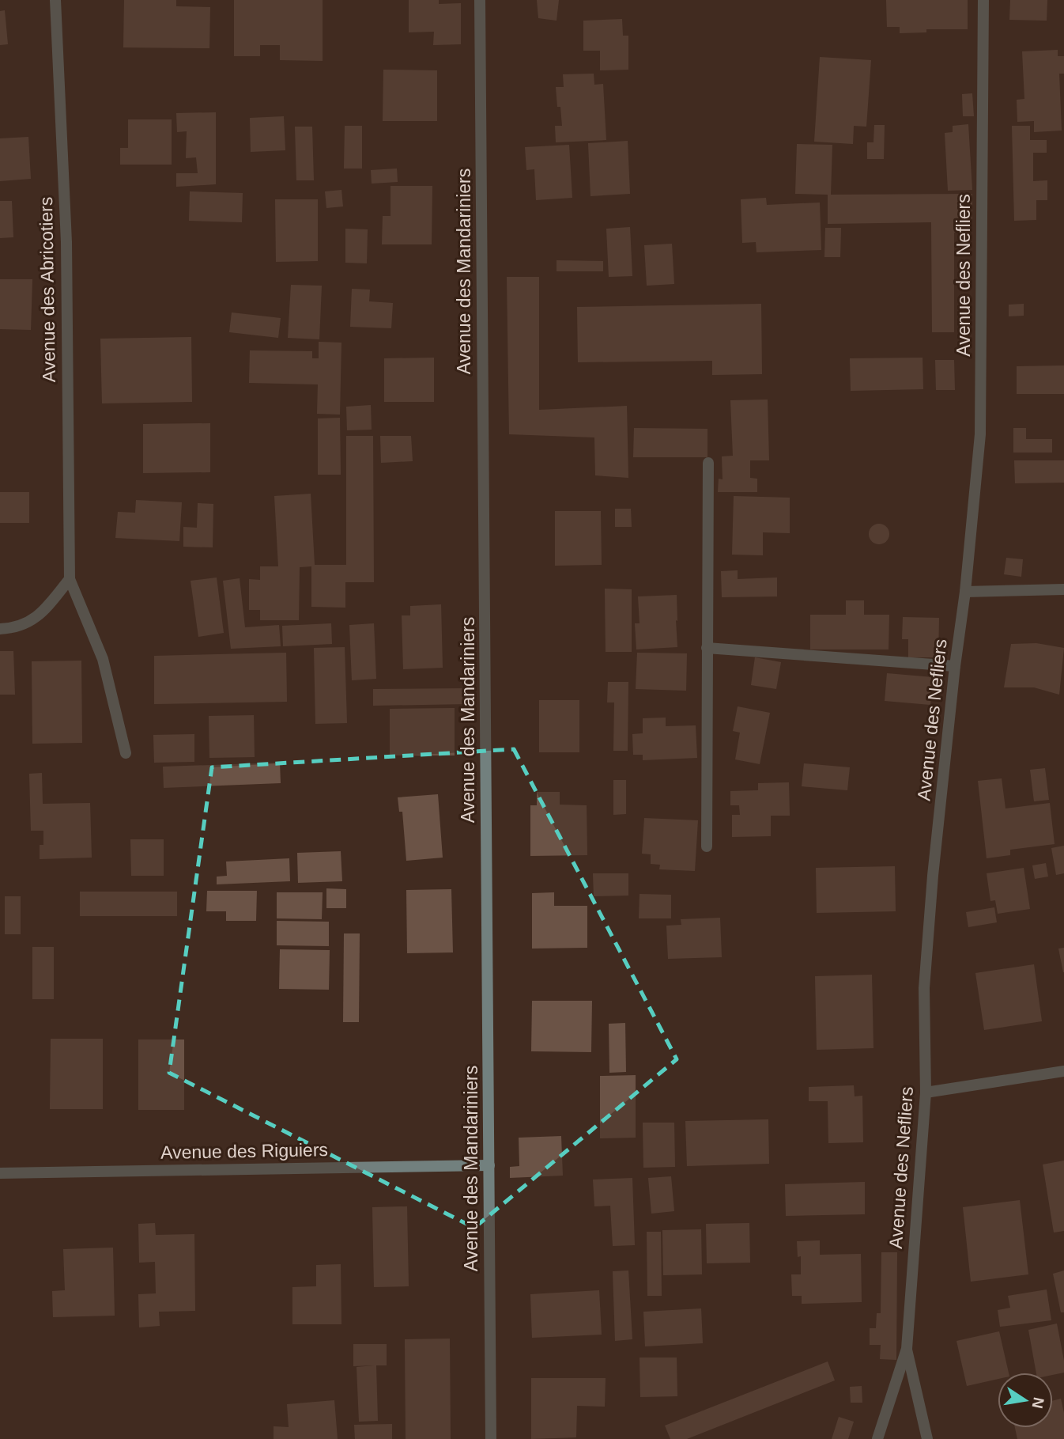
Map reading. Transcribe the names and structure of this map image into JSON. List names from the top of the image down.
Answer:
{
  "streets": {
    "street": [
      "Avenue des Mandariniers",
      "Avenue des Nefliers",
      "Avenue des Abricotiers",
      "Avenue des Riguiers"
    ]
  },
  "crossings": [
    ["Avenue des Mandariniers", "Avenue des Riguiers"]
  ],
  "north": "right"
}
